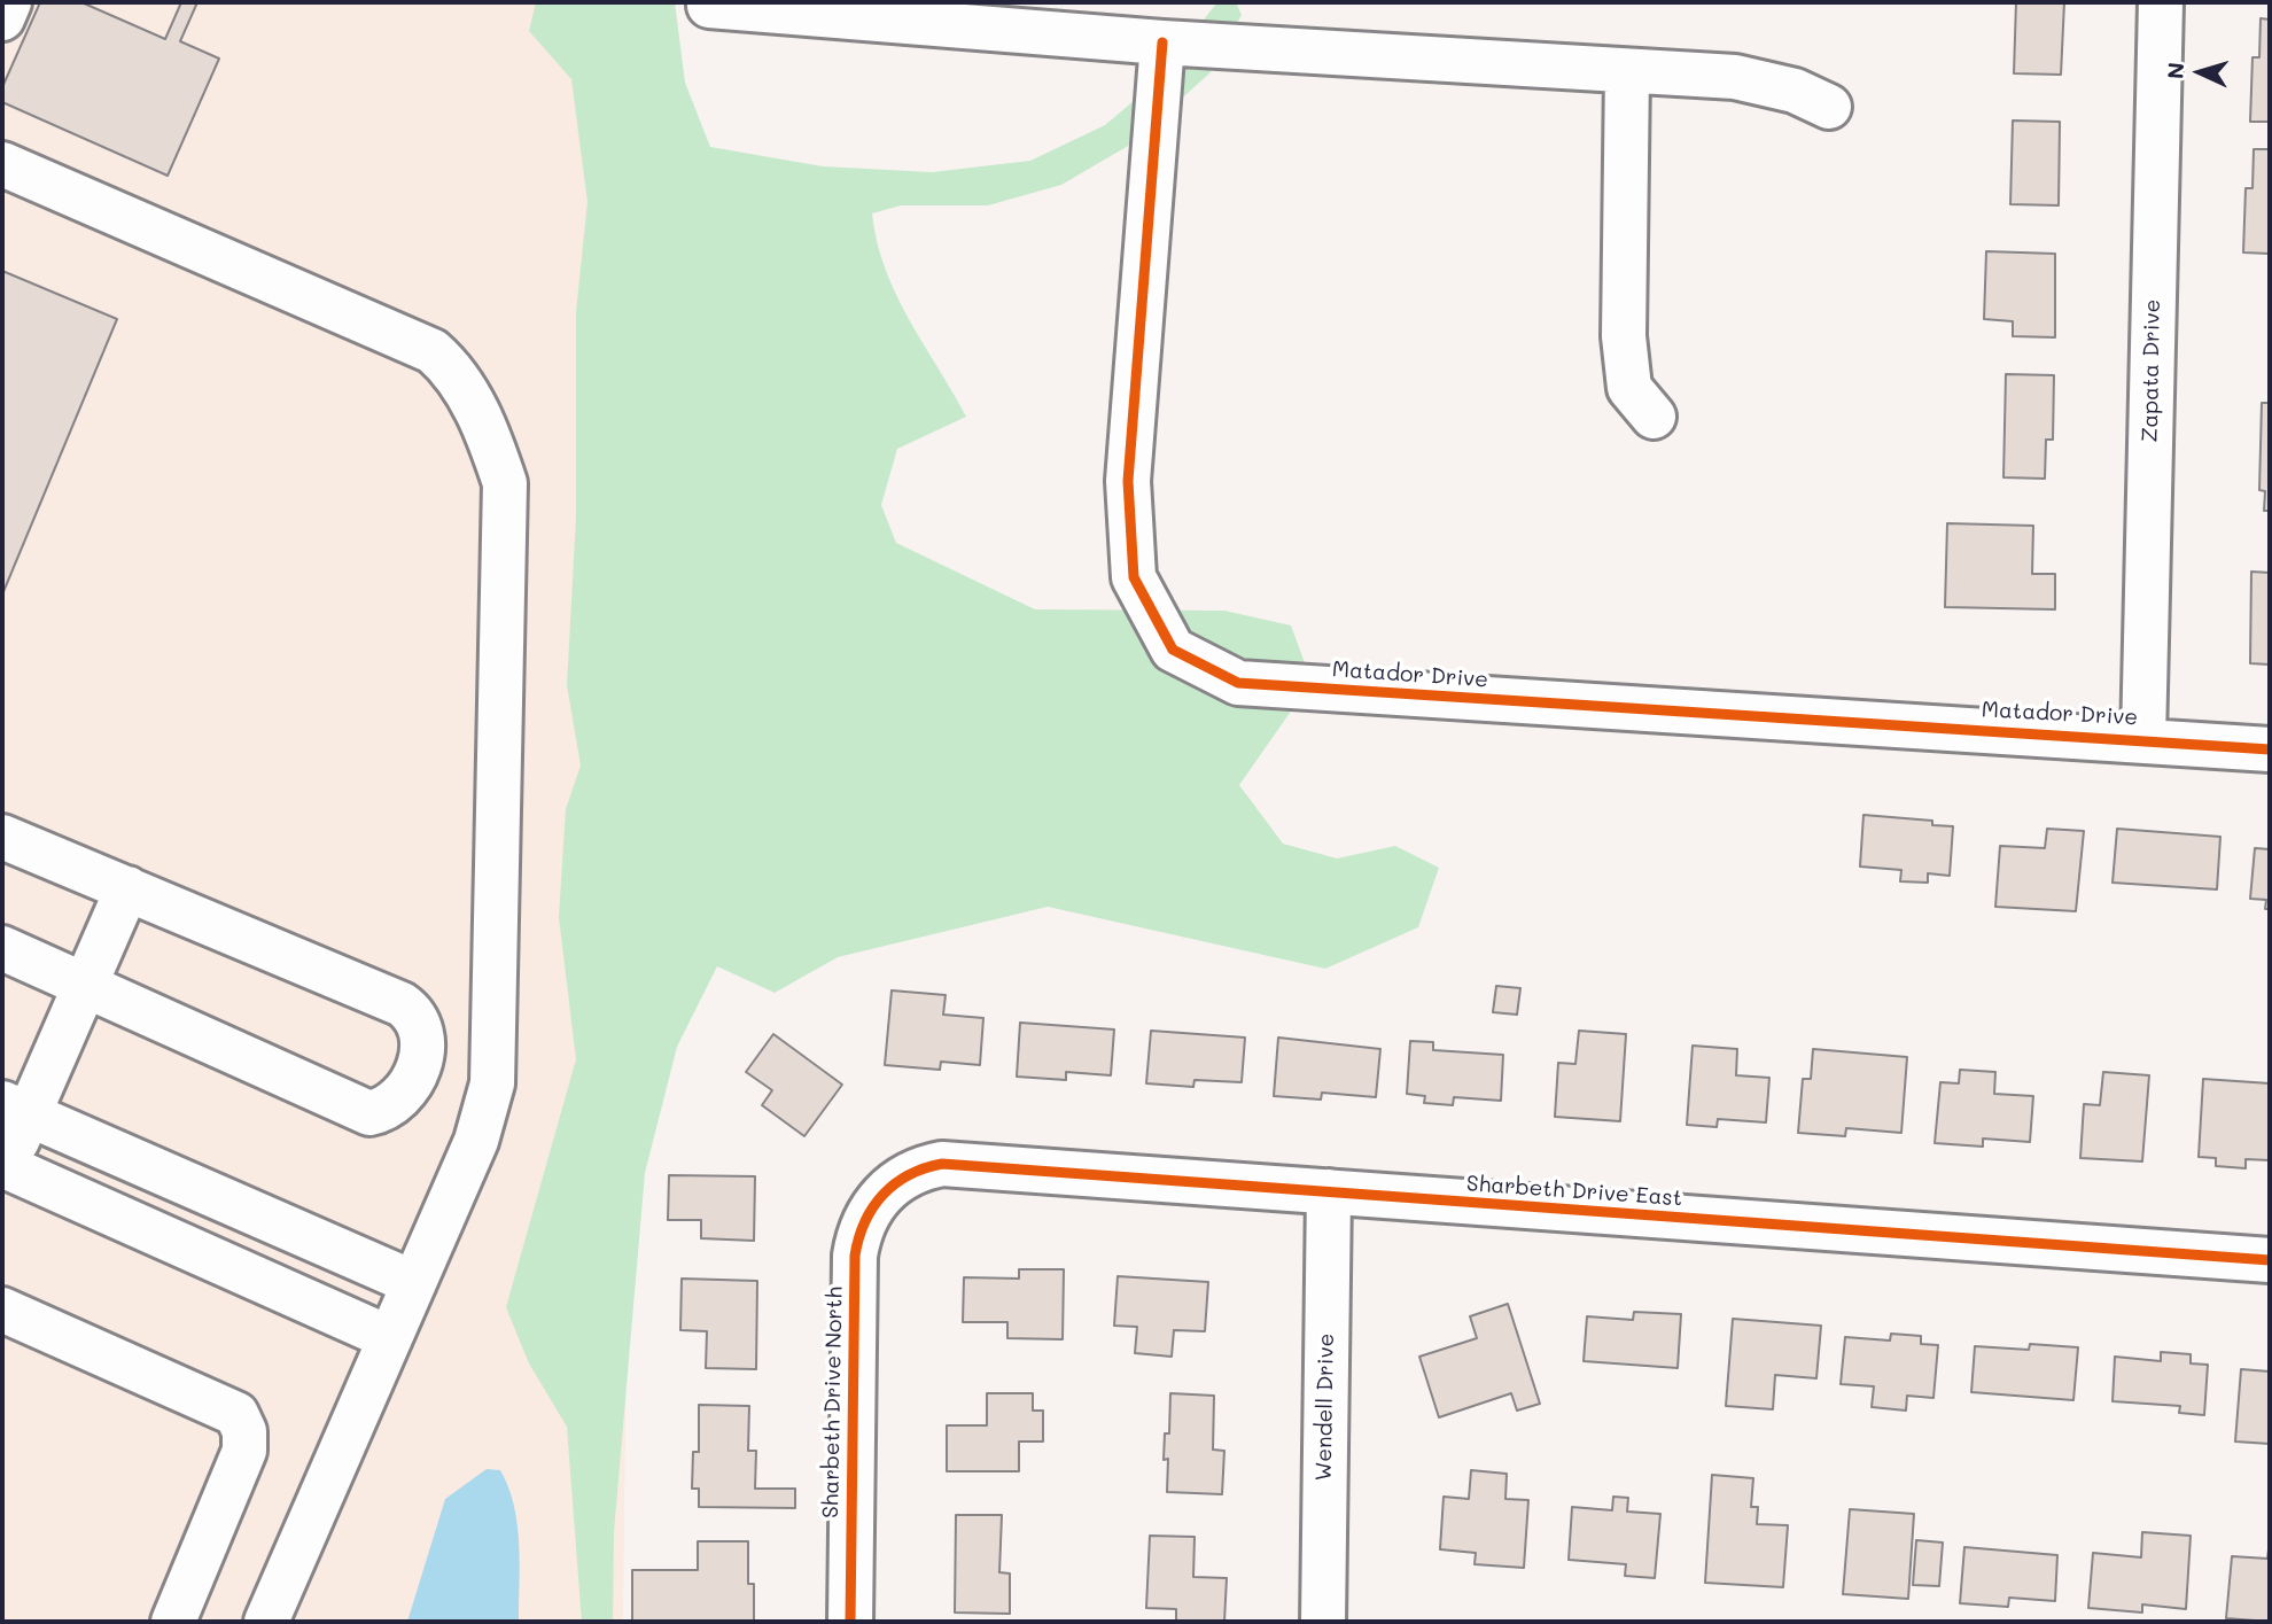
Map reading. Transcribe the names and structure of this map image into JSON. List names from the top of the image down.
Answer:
{
  "streets": {
    "street": [
      "Zapata Drive",
      "Matador Drive",
      "Sharbeth Drive East",
      "Sharbeth Drive North",
      "Wendell Drive"
    ]
  },
  "crossings": [
    ["Zapata Drive", "Matador Drive"],
    ["Sharbeth Drive East", "Sharbeth Drive North"],
    ["Sharbeth Drive East", "Wendell Drive"]
  ],
  "north": "left"
}
